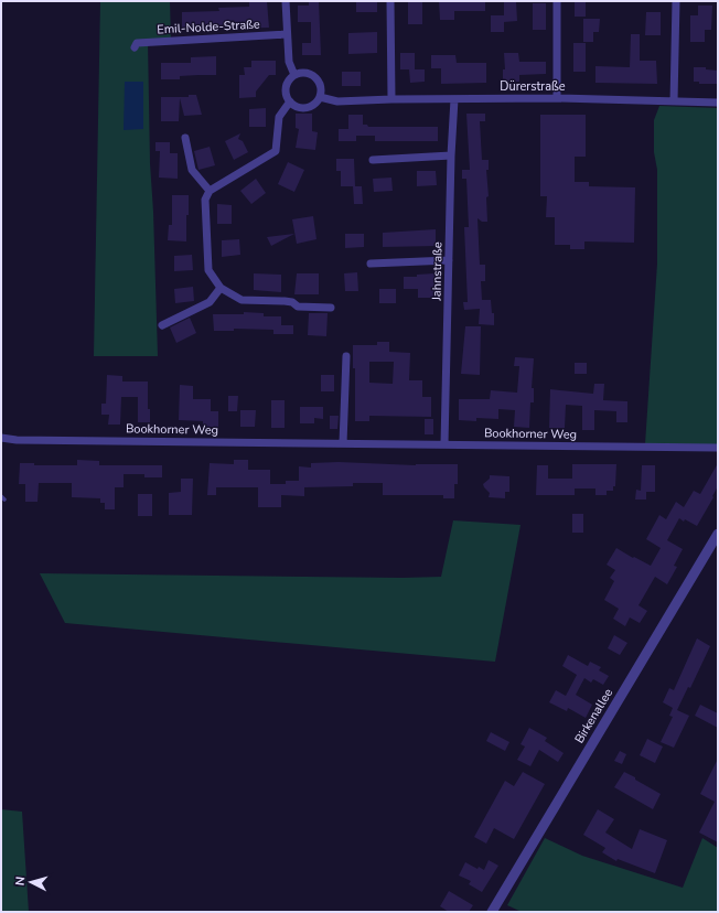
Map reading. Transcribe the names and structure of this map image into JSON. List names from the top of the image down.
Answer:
{
  "streets": {
    "street": [
      "Emil-Nolde-Straße",
      "Dürerstraße",
      "Jahnstraße",
      "Bookhorner Weg",
      "Birkenallee"
    ]
  },
  "crossings": [
    ["Dürerstraße", "Jahnstraße"],
    ["Jahnstraße", "Bookhorner Weg"]
  ],
  "north": "left"
}
